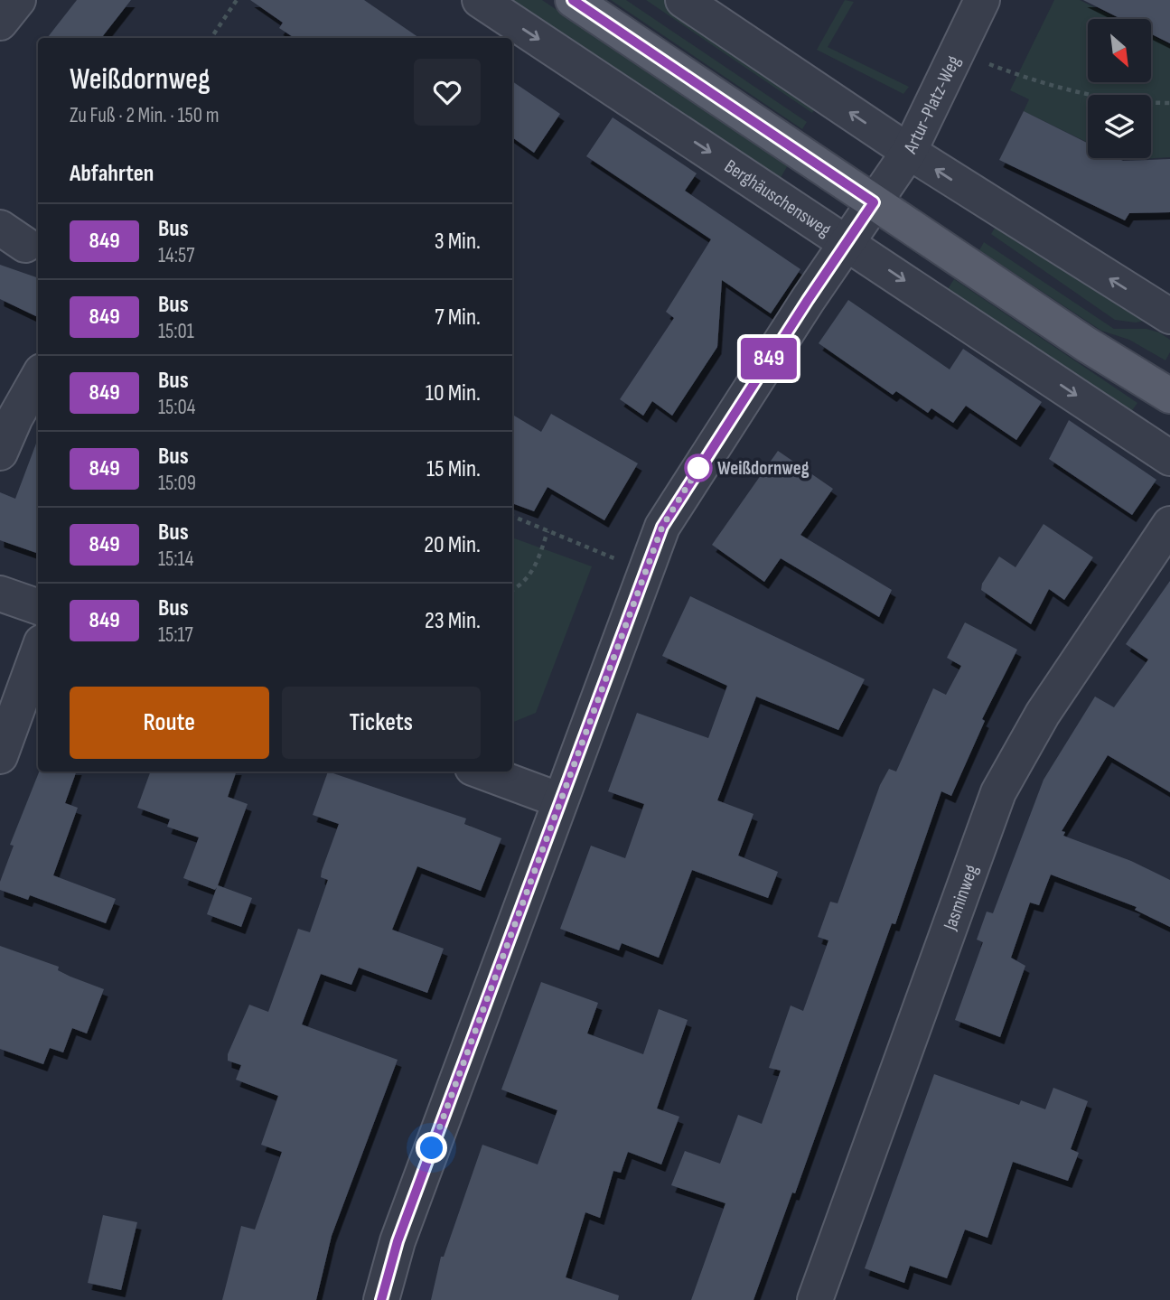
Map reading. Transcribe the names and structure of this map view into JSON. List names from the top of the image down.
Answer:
{
  "streets": {
    "street": ["Artur-Platz-Weg", "Berghäuschensweg", "Jasminweg"]
  },
  "crossings": [
    ["Artur-Platz-Weg", "Berghäuschensweg"]
  ],
  "places": ["Weißdornweg"],
  "lines": ["bus line 849"],
  "north": "bottom right",
  "page": {
    "on_map": "849",
    "heading": [
      ["Weißdornweg", "Zu Fuß · 2 Min. · 150 m"],
      "Abfahrten"
    ],
    "list": [
      {
        "mark": "849",
        "name": "Bus",
        "note": "14:57",
        "value": "3 Min."
      },
      {
        "mark": "849",
        "name": "Bus",
        "note": "15:01",
        "value": "7 Min."
      },
      {
        "mark": "849",
        "name": "Bus",
        "note": "15:04",
        "value": "10 Min."
      },
      {
        "mark": "849",
        "name": "Bus",
        "note": "15:09",
        "value": "15 Min."
      },
      {
        "mark": "849",
        "name": "Bus",
        "note": "15:14",
        "value": "20 Min."
      },
      {
        "mark": "849",
        "name": "Bus",
        "note": "15:17",
        "value": "23 Min."
      }
    ],
    "buttons": ["Route", "Tickets"]
  }
}
